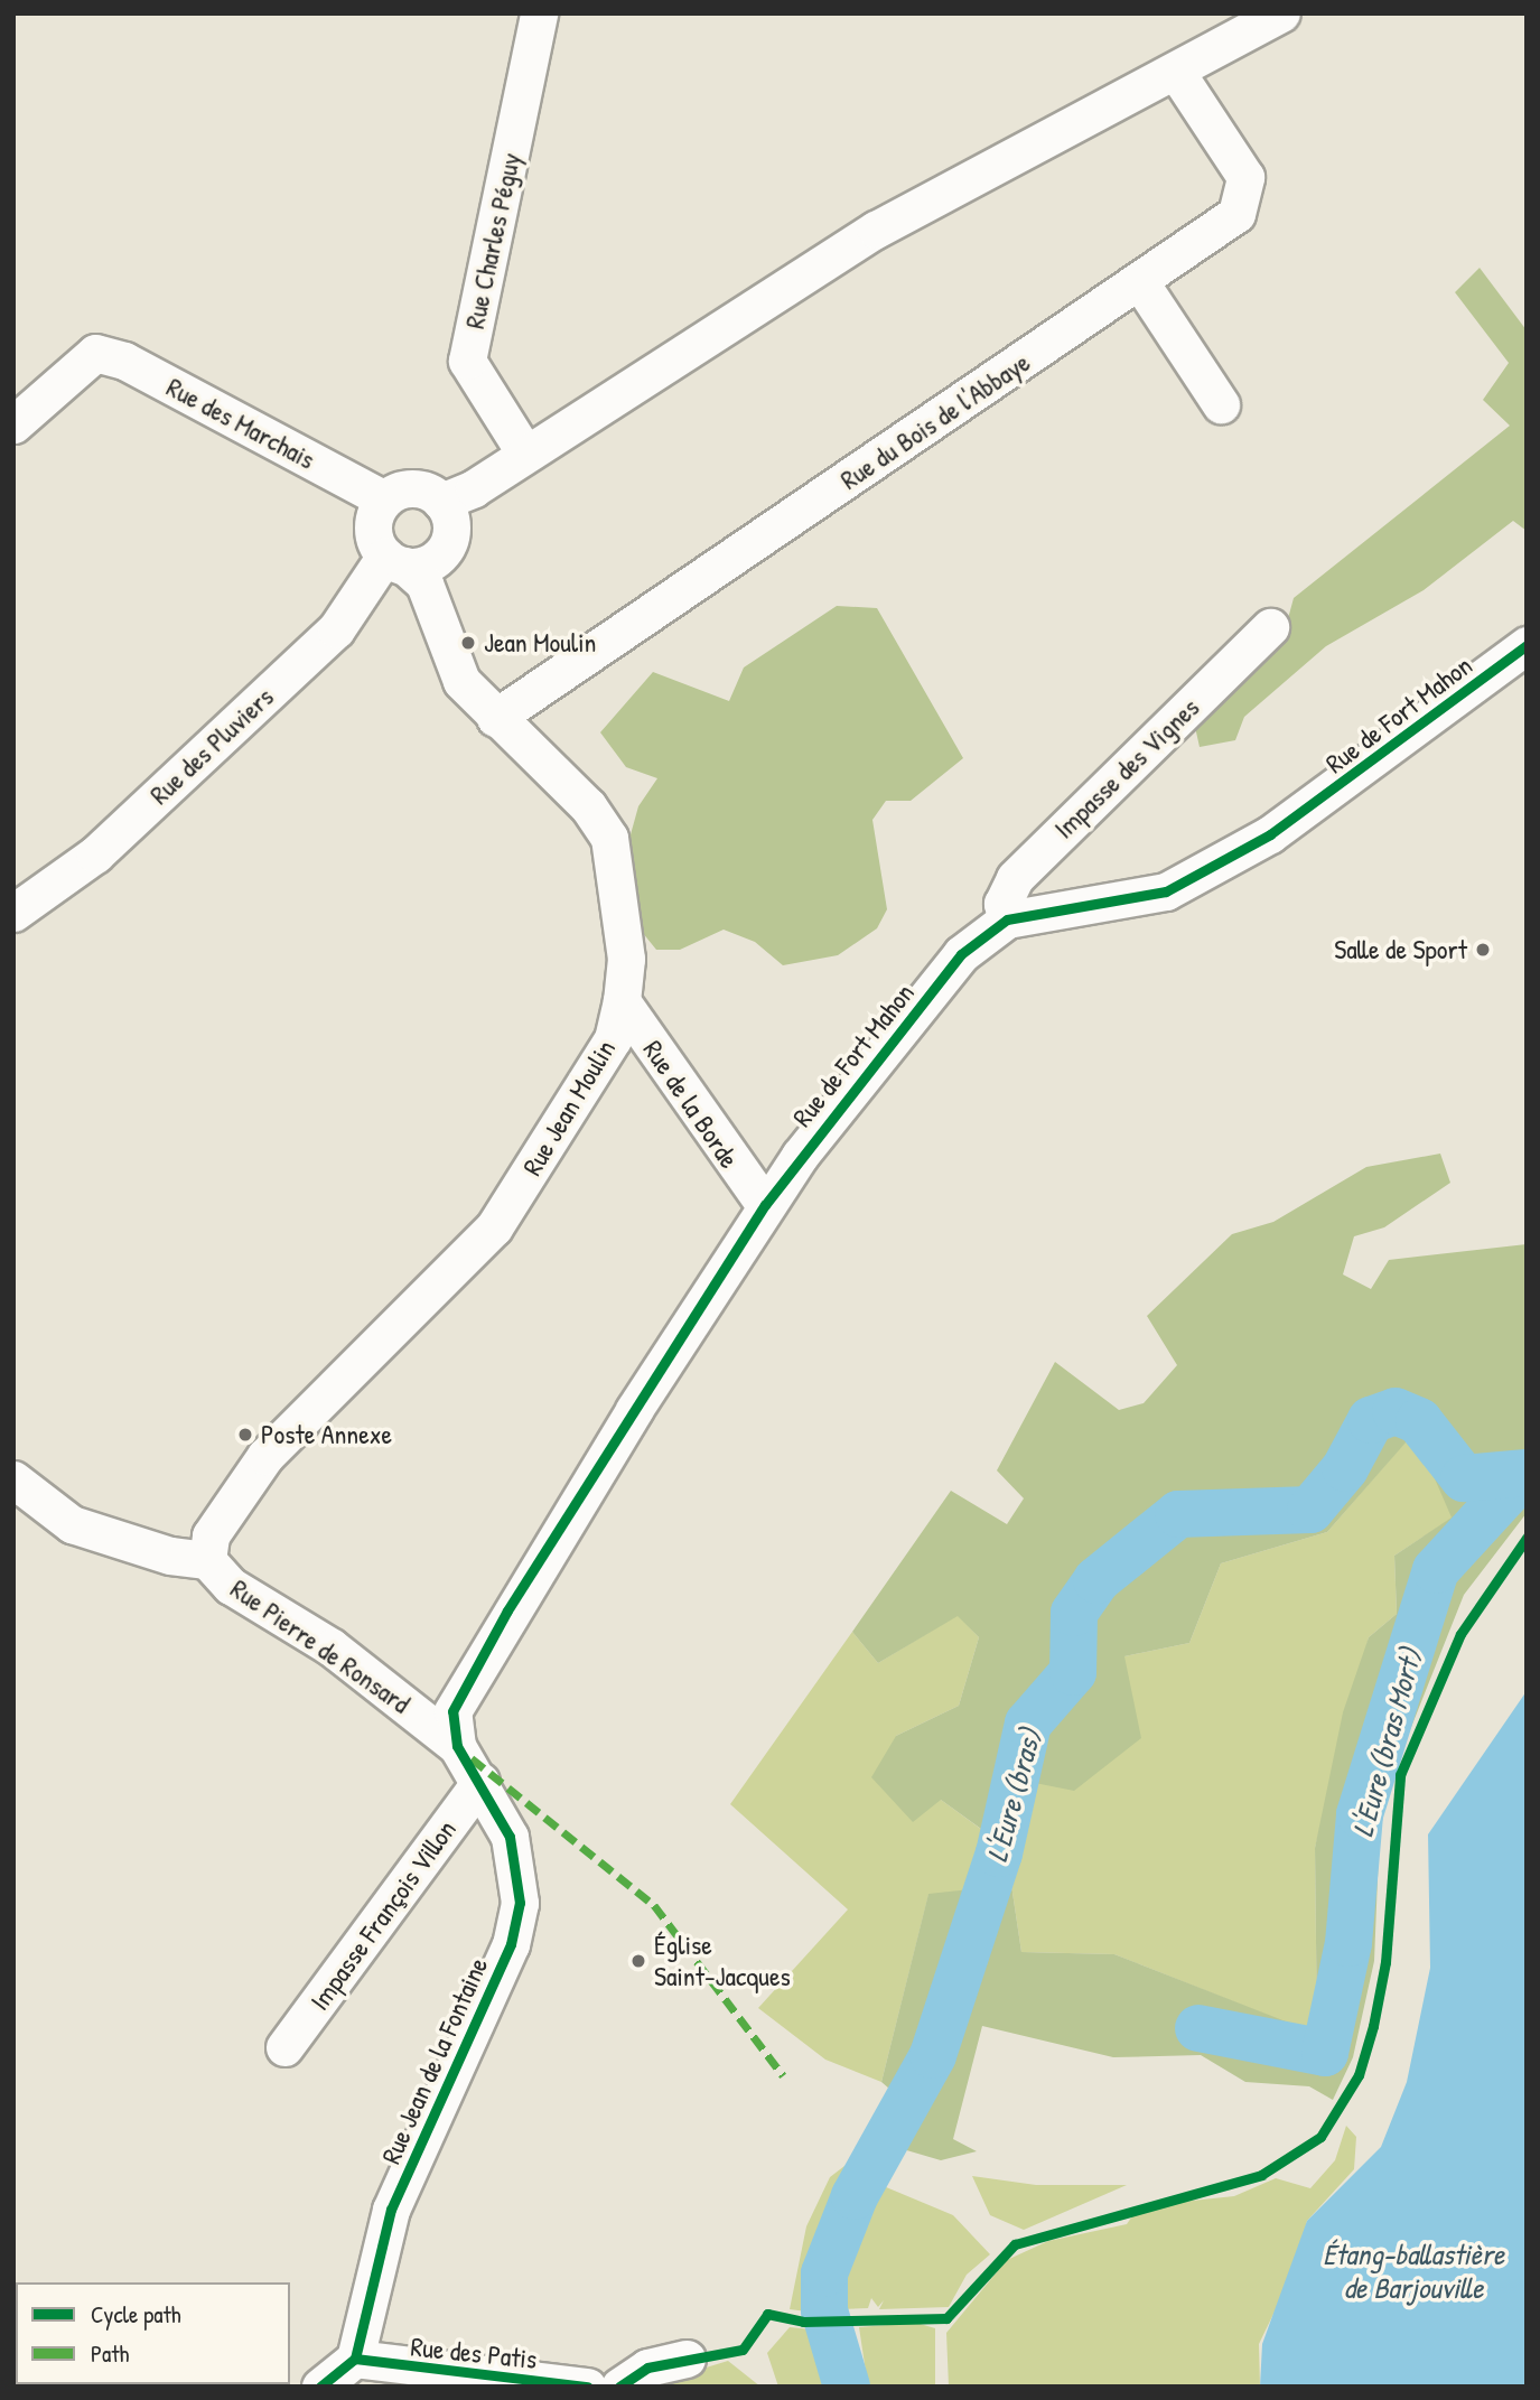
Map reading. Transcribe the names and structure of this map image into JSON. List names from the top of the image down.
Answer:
{
  "streets": {
    "street": [
      "Rue Charles Péguy",
      "Rue du Bois de l'Abbaye",
      "Rue des Marchais",
      "Rue de Fort Mahon",
      "Rue des Pluviers",
      "Impasse des Vignes",
      "Rue de la Borde",
      "Rue Jean Moulin",
      "Rue Pierre de Ronsard",
      "Impasse François Villon",
      "Rue Jean de la Fontaine",
      "Rue des Patis"
    ]
  },
  "crossings": [
    ["Rue du Bois de l'Abbaye", "Rue Jean Moulin"],
    ["Rue des Marchais", "Rue des Pluviers"],
    ["Rue des Marchais", "Rue Jean Moulin"],
    ["Rue de Fort Mahon", "Impasse des Vignes"],
    ["Rue de Fort Mahon", "Rue de la Borde"],
    ["Rue de Fort Mahon", "Rue Pierre de Ronsard"],
    ["Rue de Fort Mahon", "Rue Jean de la Fontaine"],
    ["Rue des Pluviers", "Rue Jean Moulin"],
    ["Rue de la Borde", "Rue Jean Moulin"],
    ["Rue Jean Moulin", "Rue Pierre de Ronsard"],
    ["Rue Pierre de Ronsard", "Rue Jean de la Fontaine"],
    ["Impasse François Villon", "Rue Jean de la Fontaine"],
    ["Rue Jean de la Fontaine", "Rue des Patis"]
  ],
  "water": ["L'Eure (bras Mort)", "L'Eure (bras)", "Étang-ballastière de Barjouville"],
  "places": [
    "Jean Moulin",
    "Salle de Sport",
    "Poste Annexe",
    "Église Saint-Jacques"
  ],
  "legend": ["Cycle path", "Path"]
}
